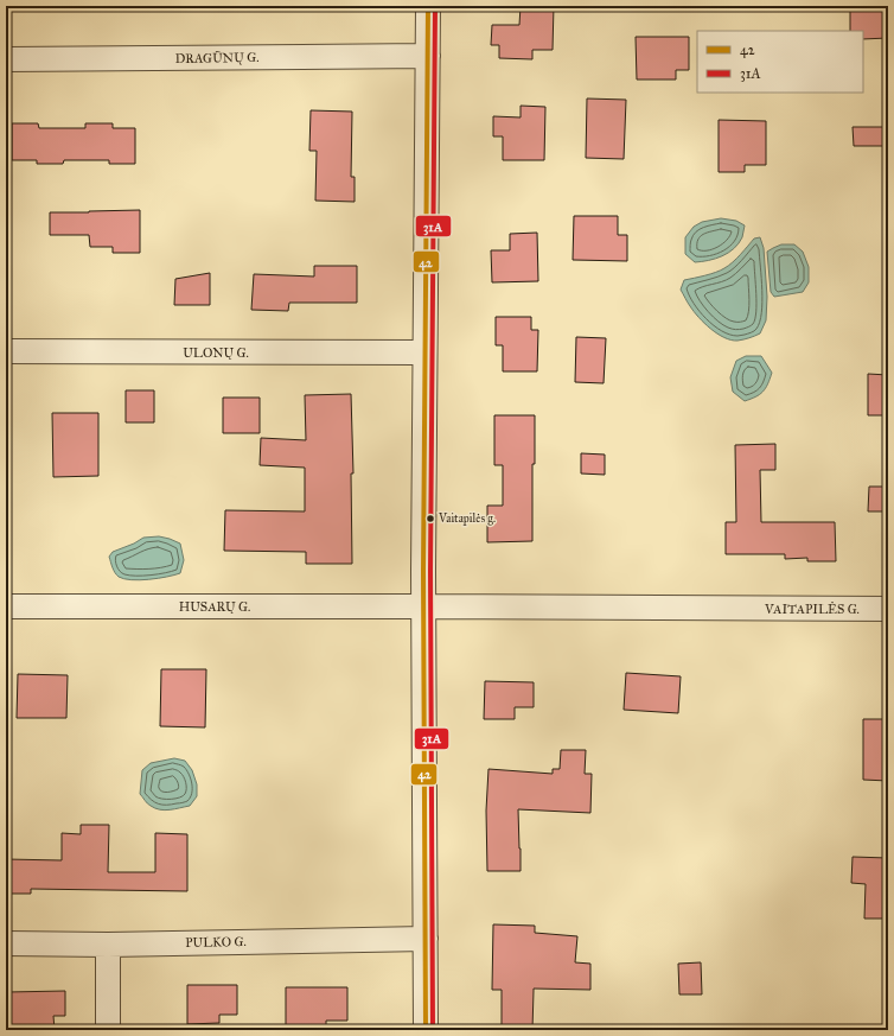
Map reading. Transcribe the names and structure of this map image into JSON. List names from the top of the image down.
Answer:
{
  "streets": {
    "street": [
      "DRAGŪNŲ G.",
      "ULONŲ G.",
      "HUSARŲ G.",
      "VAITAPILĖS G.",
      "PULKO G."
    ]
  },
  "crossings": [
    ["HUSARŲ G.", "VAITAPILĖS G."]
  ],
  "places": ["Vaitapilės g."],
  "lines": ["transit line 42", "transit line 31A"],
  "legend": ["42", "31A"]
}
